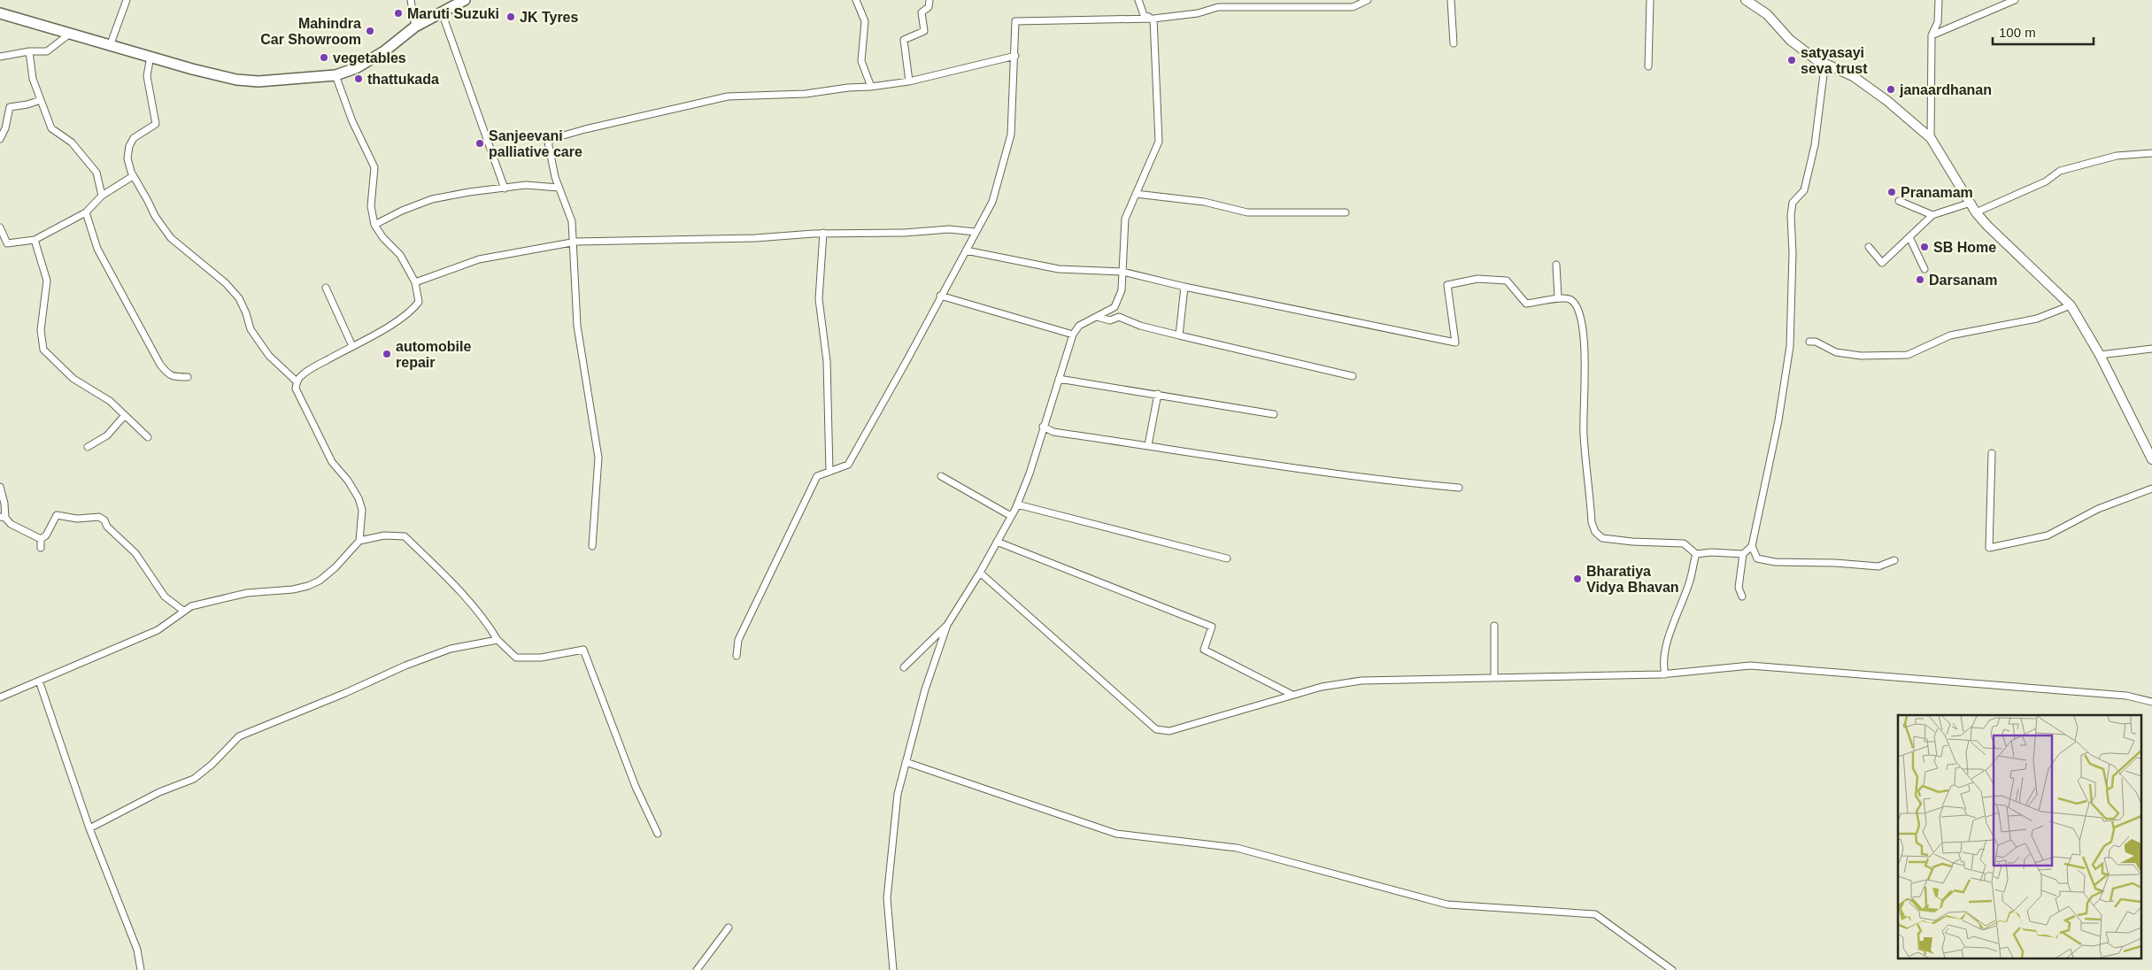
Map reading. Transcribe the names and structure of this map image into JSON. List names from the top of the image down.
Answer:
{
  "places": [
    "Maruti Suzuki",
    "JK Tyres",
    "Mahindra Car Showroom",
    "vegetables",
    "satyasayi seva trust",
    "thattukada",
    "janaardhanan",
    "Sanjeevani palliative care",
    "Pranamam",
    "SB Home",
    "Darsanam",
    "automobile repair",
    "Bharatiya Vidya Bhavan"
  ],
  "scale_bar": "100 m"
}
